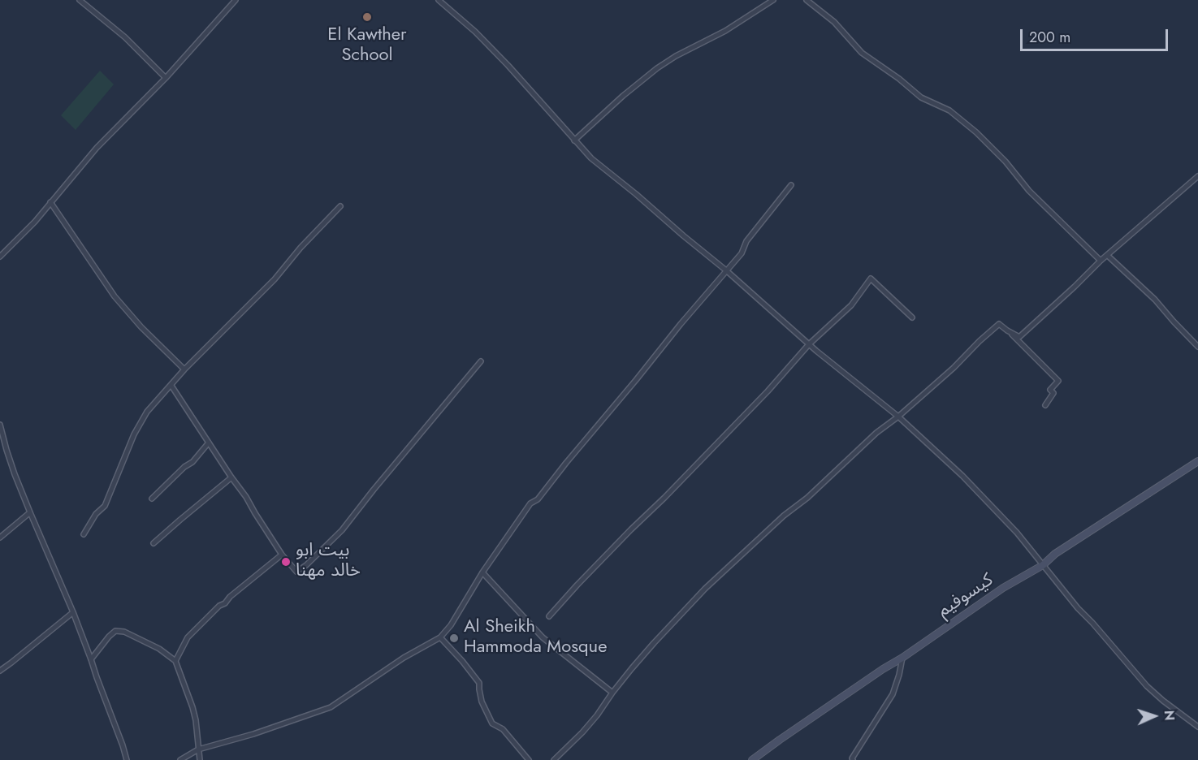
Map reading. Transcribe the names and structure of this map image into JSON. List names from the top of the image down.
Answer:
{
  "streets": {
    "street": ["كيسوفيم"]
  },
  "places": ["El Kawther School", "بيت ابو خالد مهنا", "Al Sheikh Hammoda Mosque"],
  "scale_bar": "200 m",
  "north": "right"
}
